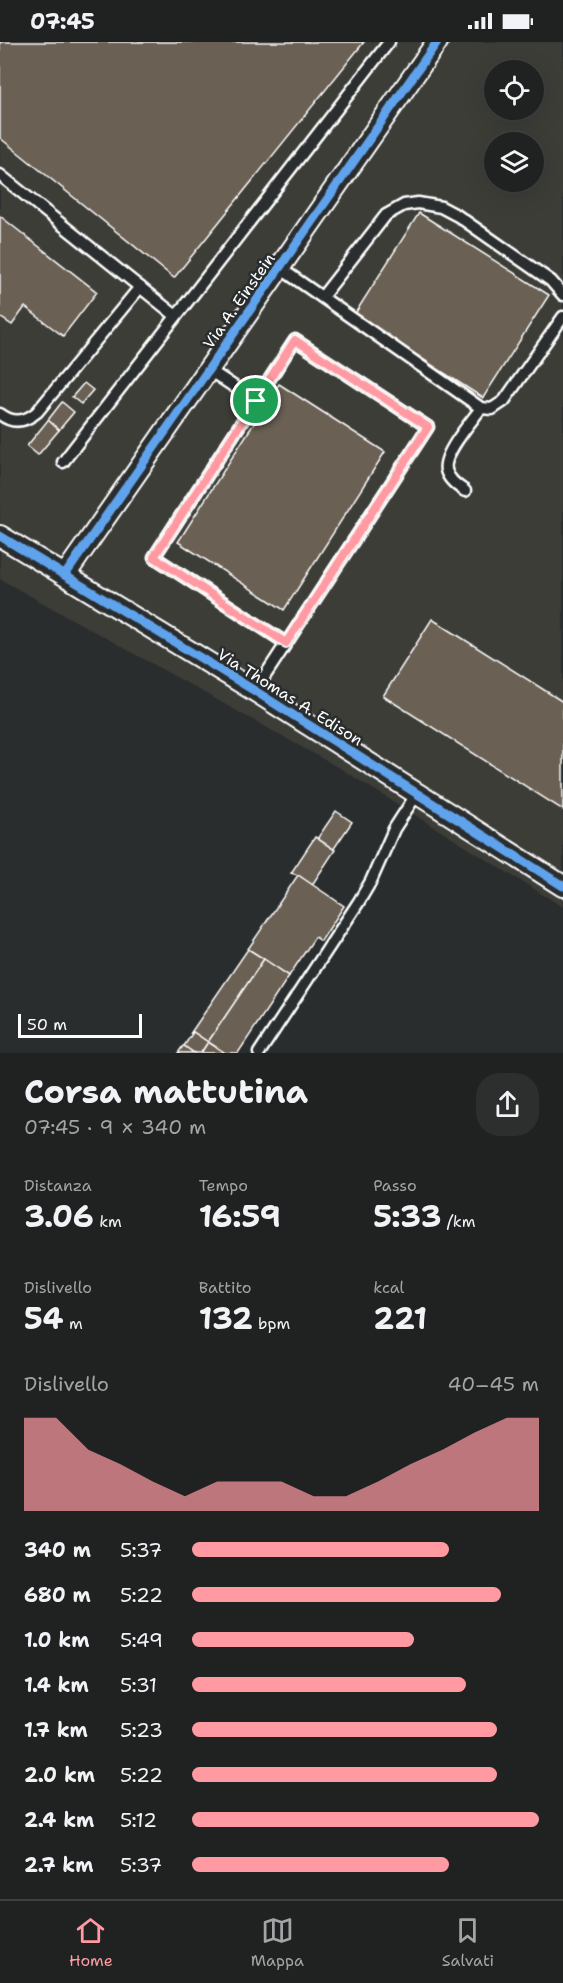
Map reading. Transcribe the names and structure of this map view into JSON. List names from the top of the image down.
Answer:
{
  "streets": {
    "street": ["Via A. Einstein", "Via Thomas A. Edison"]
  },
  "crossings": [
    ["Via A. Einstein", "Via Thomas A. Edison"]
  ],
  "scale_bar": "50 m",
  "page": {
    "status": "07:45",
    "scale": "50 m",
    "heading": ["Corsa mattutina", "07:45 · 9 × 340 m"],
    "stats": [
      ["Distanza", "3.06 km"],
      ["Tempo", "16:59"],
      ["Passo", "5:33 /km"],
      ["Dislivello", "54 m"],
      ["Battito", "132 bpm"],
      ["kcal", "221"]
    ],
    "chart": ["Dislivello", "40–45 m"],
    "list": [
      {
        "name": "340 m",
        "note": "5:37"
      },
      {
        "name": "680 m",
        "note": "5:22"
      },
      {
        "name": "1.0 km",
        "note": "5:49"
      },
      {
        "name": "1.4 km",
        "note": "5:31"
      },
      {
        "name": "1.7 km",
        "note": "5:23"
      },
      {
        "name": "2.0 km",
        "note": "5:22"
      },
      {
        "name": "2.4 km",
        "note": "5:12"
      },
      {
        "name": "2.7 km",
        "note": "5:37"
      }
    ],
    "tabs": ["Home", "Mappa", "Salvati"]
  }
}
